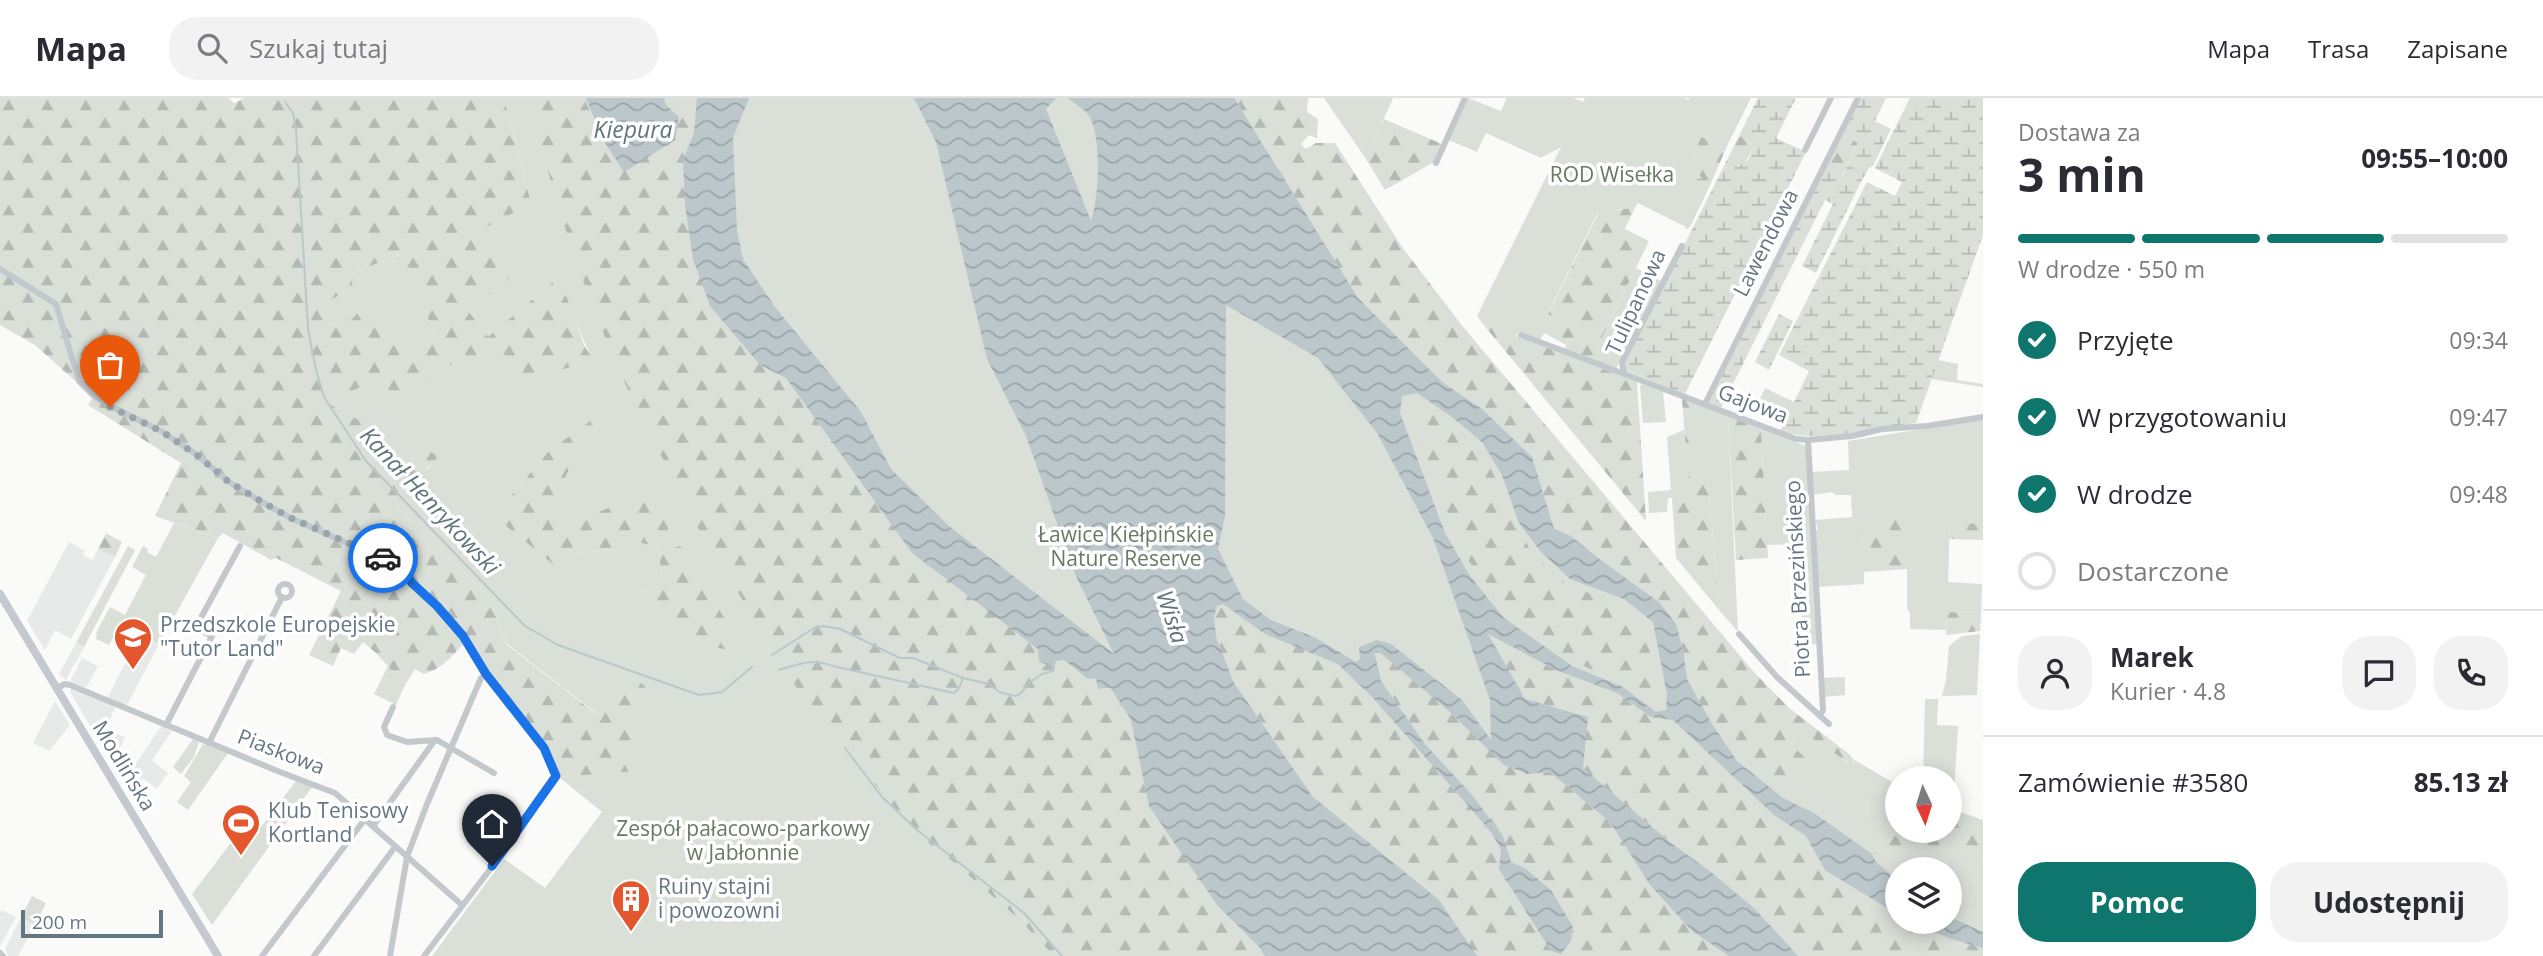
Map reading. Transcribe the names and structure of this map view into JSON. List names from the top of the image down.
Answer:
{
  "streets": {
    "main road": ["Modlińska"],
    "street": [
      "Lawendowa",
      "Tulipanowa",
      "Gajowa",
      "Piotra Brzezińskiego",
      "Piaskowa"
    ]
  },
  "crossings": [
    ["Lawendowa", "Gajowa"],
    ["Tulipanowa", "Gajowa"],
    ["Gajowa", "Piotra Brzezińskiego"],
    ["Piaskowa", "Modlińska"]
  ],
  "water": ["Kiepura", "Kanał Henrykowski", "Wisła"],
  "parks": ["ROD Wisełka", "Ławice Kiełpińskie Nature Reserve", "Zespół pałacowo-parkowy w Jabłonnie"],
  "places": {
    "school or university": ["Przedszkole Europejskie \"Tutor Land\""],
    "sports": ["Klub Tenisowy Kortland"],
    "building": ["Ruiny stajni i powozowni"]
  },
  "scale_bar": "200 m",
  "north": "bottom",
  "page": {
    "header": "Mapa",
    "search": "Szukaj tutaj",
    "nav": ["Mapa", "Trasa", "Zapisane"],
    "heading": ["3 min", "Dostawa za", "09:55–10:00"],
    "panel": [
      "Marek",
      "Kurier · 4.8",
      "Zamówienie #3580",
      "85.13 zł"
    ],
    "bar": "W drodze · 550 m",
    "list": [
      ["Przyjęte", "09:34"],
      ["W przygotowaniu", "09:47"],
      ["W drodze", "09:48"],
      "Dostarczone"
    ],
    "buttons": ["Pomoc", "Udostępnij"],
    "scale": "200 m"
  }
}
